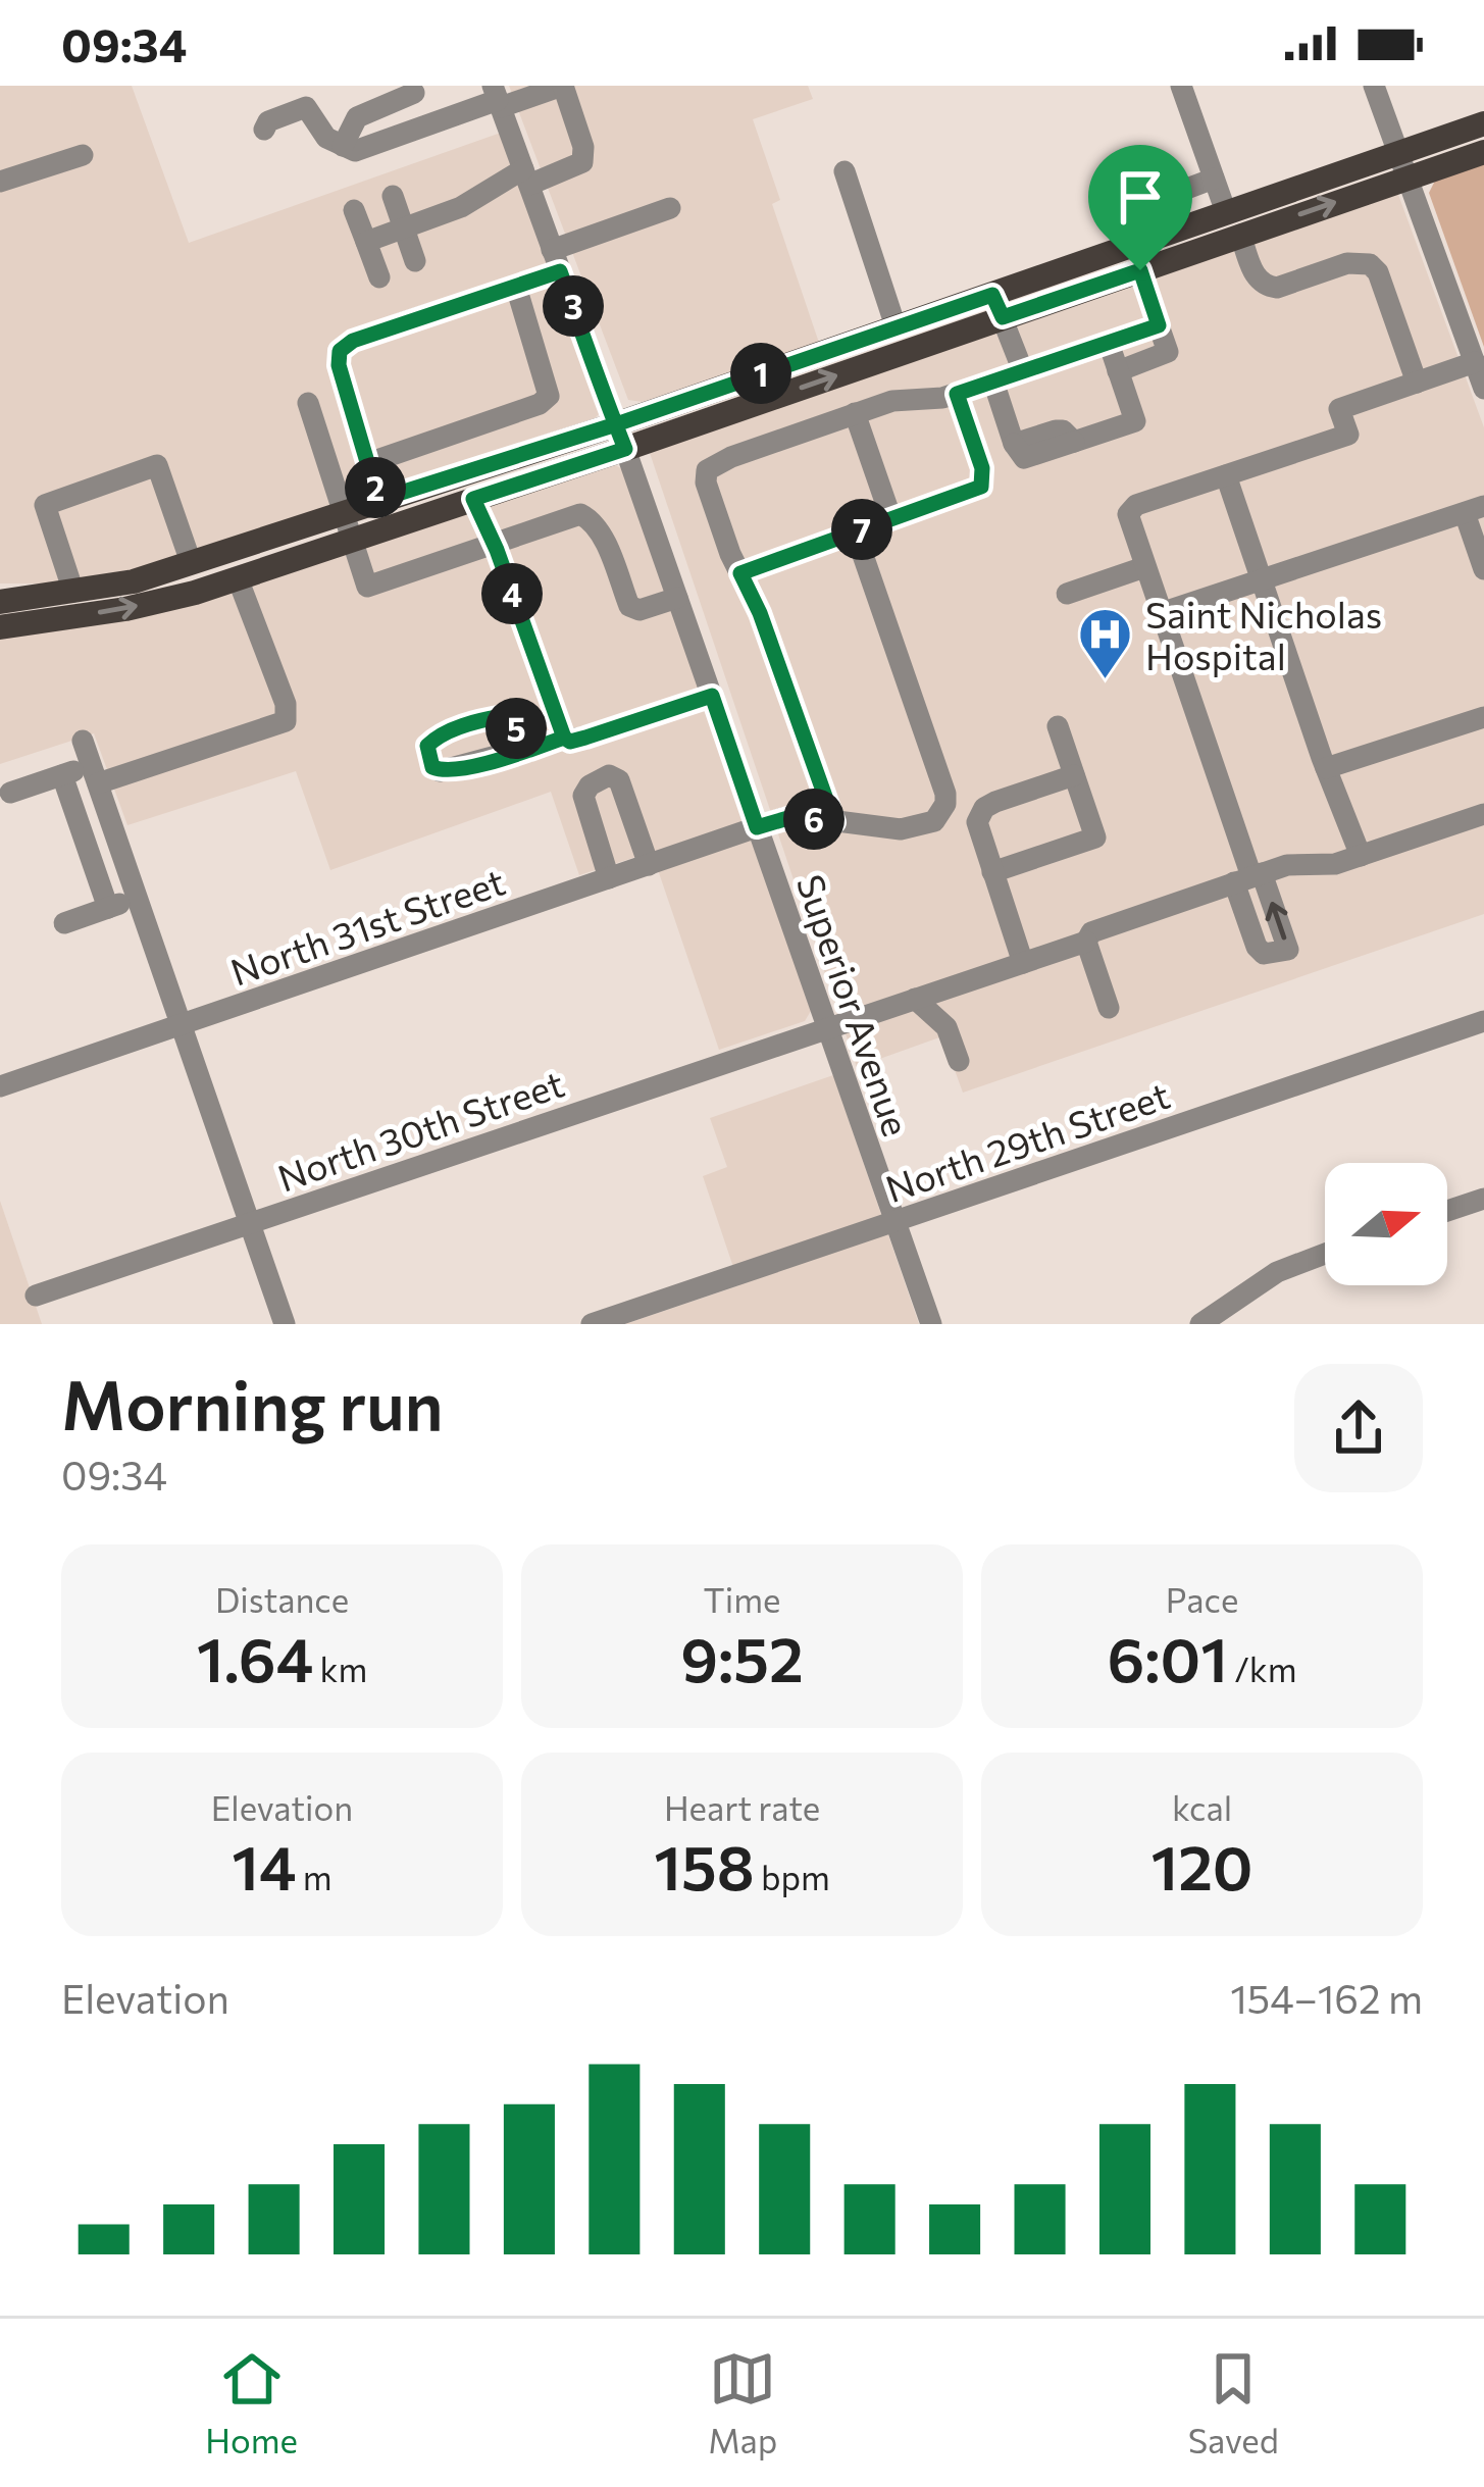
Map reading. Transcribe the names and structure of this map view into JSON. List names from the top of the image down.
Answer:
{
  "streets": {
    "street": [
      "North 31st Street",
      "Superior Avenue",
      "North 30th Street",
      "North 29th Street"
    ]
  },
  "crossings": [
    ["North 31st Street", "Superior Avenue"],
    ["Superior Avenue", "North 30th Street"],
    ["Superior Avenue", "North 29th Street"]
  ],
  "places": {
    "hospital": ["Saint Nicholas Hospital"]
  },
  "north": "right",
  "page": {
    "status": "09:34",
    "pins": [
      "3",
      "1",
      "2",
      "7",
      "4",
      "5",
      "6"
    ],
    "heading": ["Morning run", "09:34"],
    "stats": [
      ["Distance", "1.64 km"],
      ["Time", "9:52"],
      ["Pace", "6:01 /km"],
      ["Elevation", "14 m"],
      ["Heart rate", "158 bpm"],
      ["kcal", "120"]
    ],
    "chart": ["Elevation", "154–162 m"],
    "tabs": ["Home", "Map", "Saved"]
  }
}
